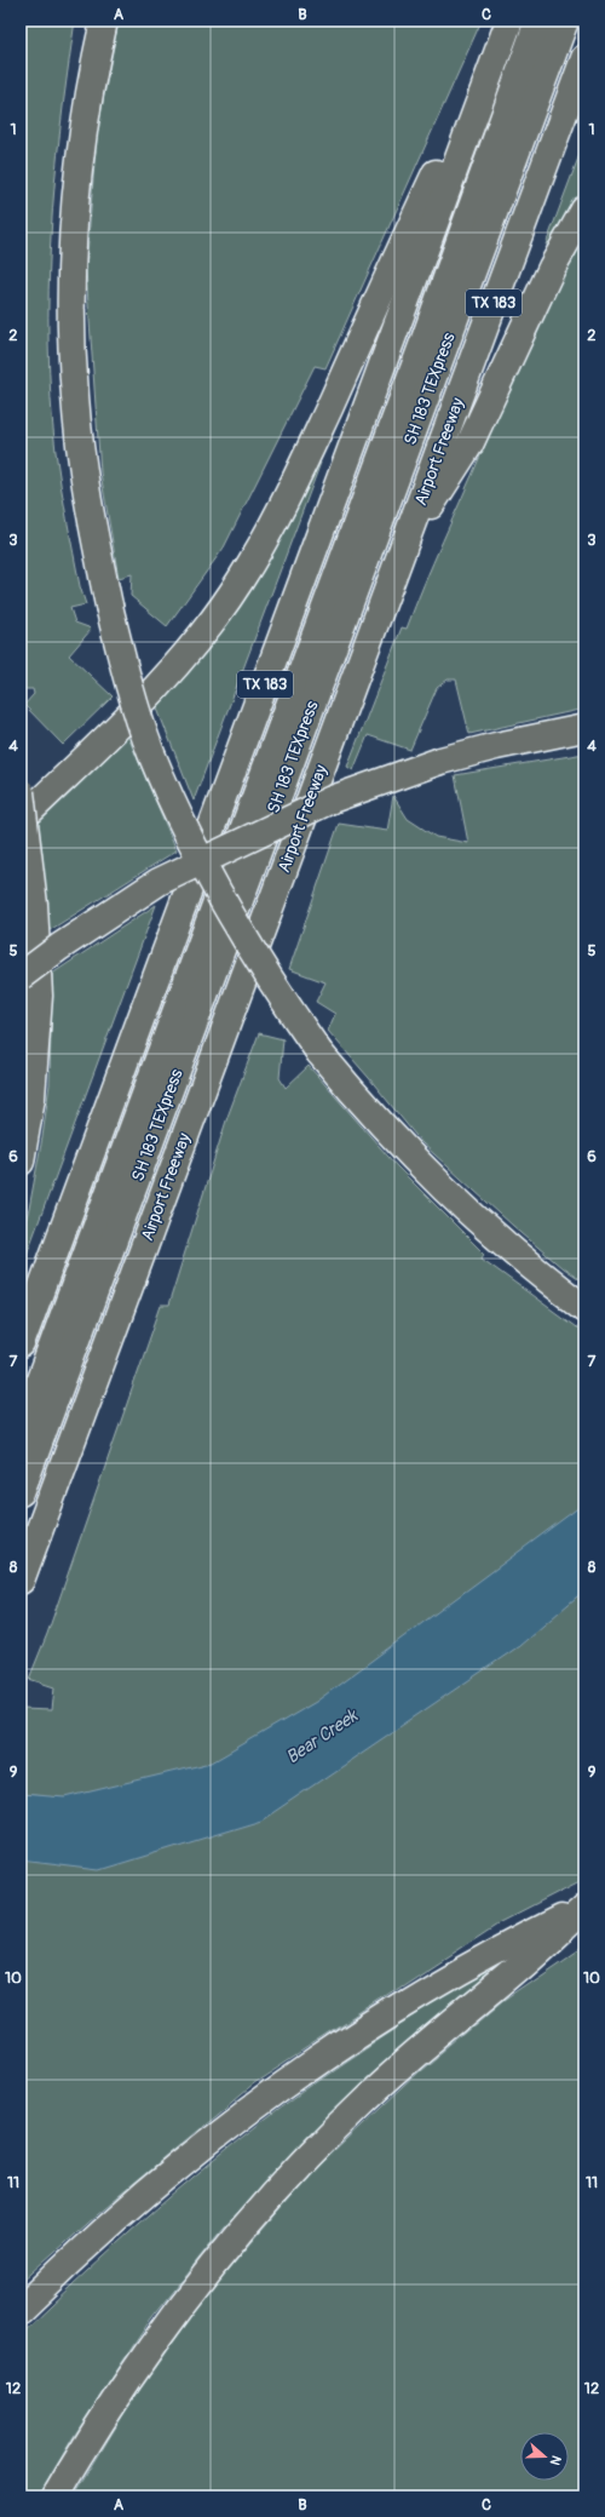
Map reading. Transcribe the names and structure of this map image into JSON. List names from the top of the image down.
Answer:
{
  "streets": {
    "highway": ["TX 183", "SH 183 TEXpress", "Airport Freeway"]
  },
  "water": ["Bear Creek"],
  "north": "right",
  "grid": {
    "columns": ["A", "B", "C"],
    "rows": [
      "1",
      "2",
      "3",
      "4",
      "5",
      "6",
      "7",
      "8",
      "9",
      "10",
      "11",
      "12"
    ]
  }
}
